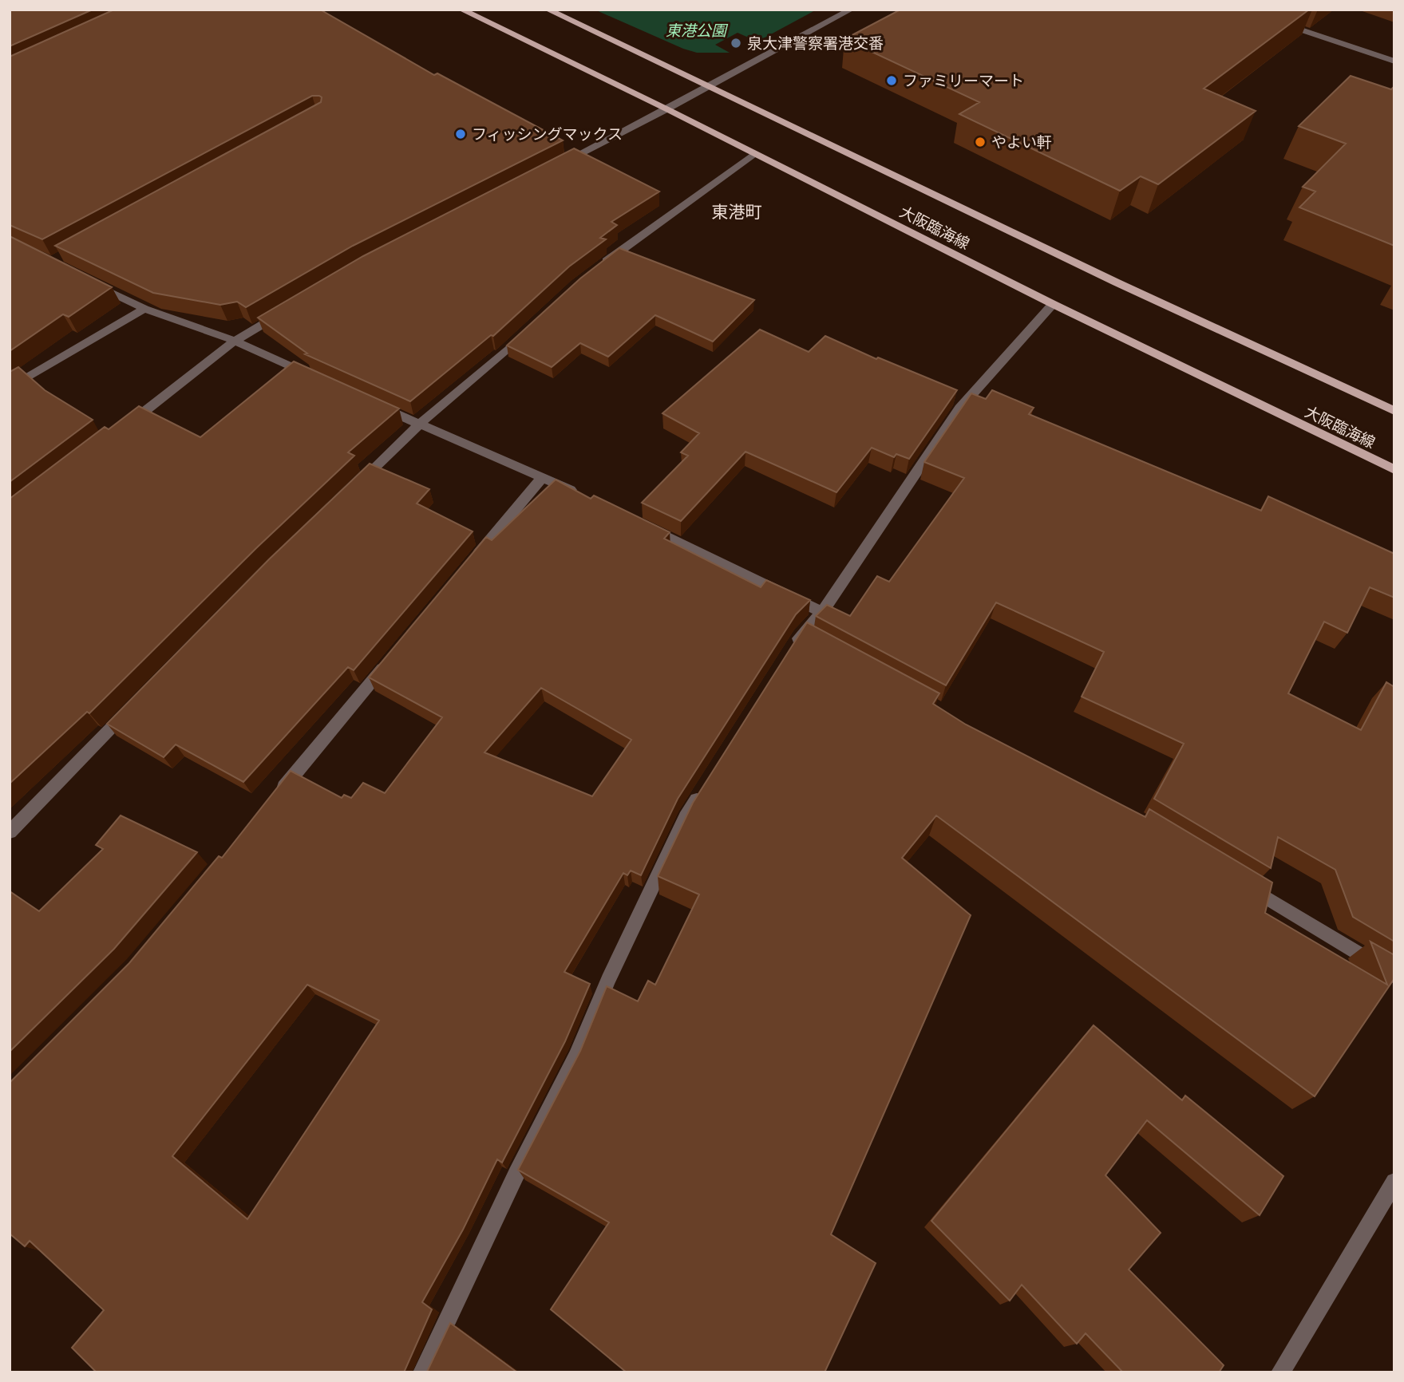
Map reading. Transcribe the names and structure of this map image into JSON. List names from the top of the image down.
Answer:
{
  "streets": {
    "main road": ["大阪臨海線"]
  },
  "districts": ["東港町"],
  "parks": ["東港公園"],
  "places": [
    "泉大津警察署港交番",
    "ファミリーマート",
    "フィッシングマックス",
    "やよい軒"
  ]
}
